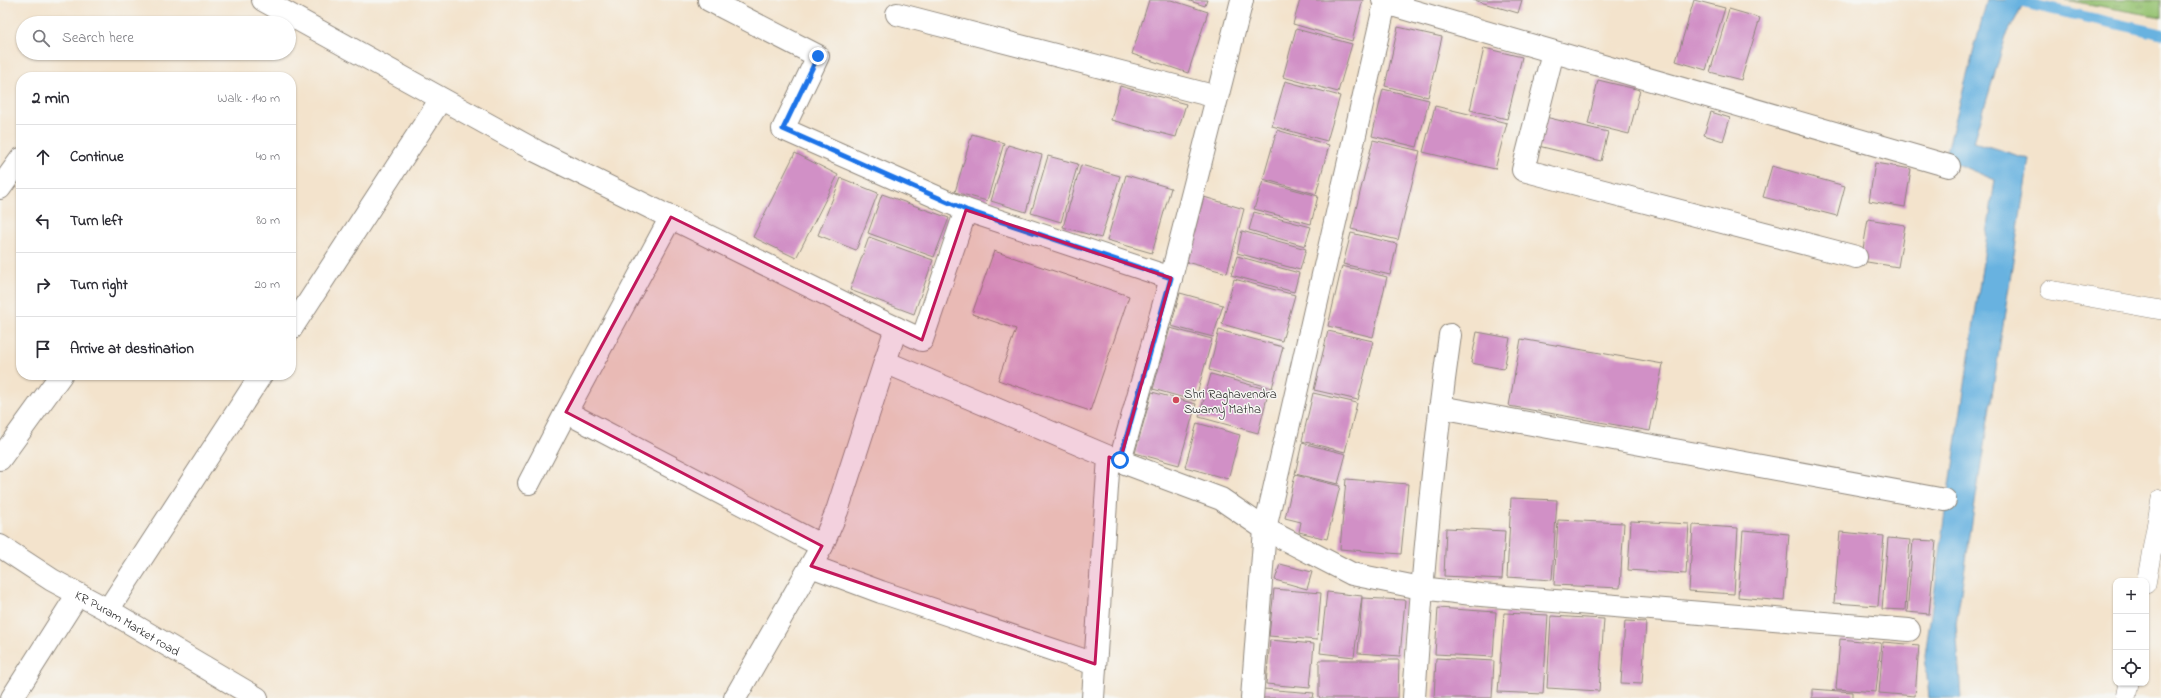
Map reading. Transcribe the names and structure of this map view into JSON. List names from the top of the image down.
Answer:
{
  "streets": {
    "street": ["KR Puram Market road"]
  },
  "places": ["Shri Raghavendra Swamy Matha"],
  "page": {
    "search": "Search here",
    "heading": ["2 min", "Walk · 140 m"],
    "list": [
      ["Continue", "40 m"],
      ["Turn left", "80 m"],
      ["Turn right", "20 m"],
      "Arrive at destination"
    ],
    "map_buttons": ["+", "−"]
  }
}
